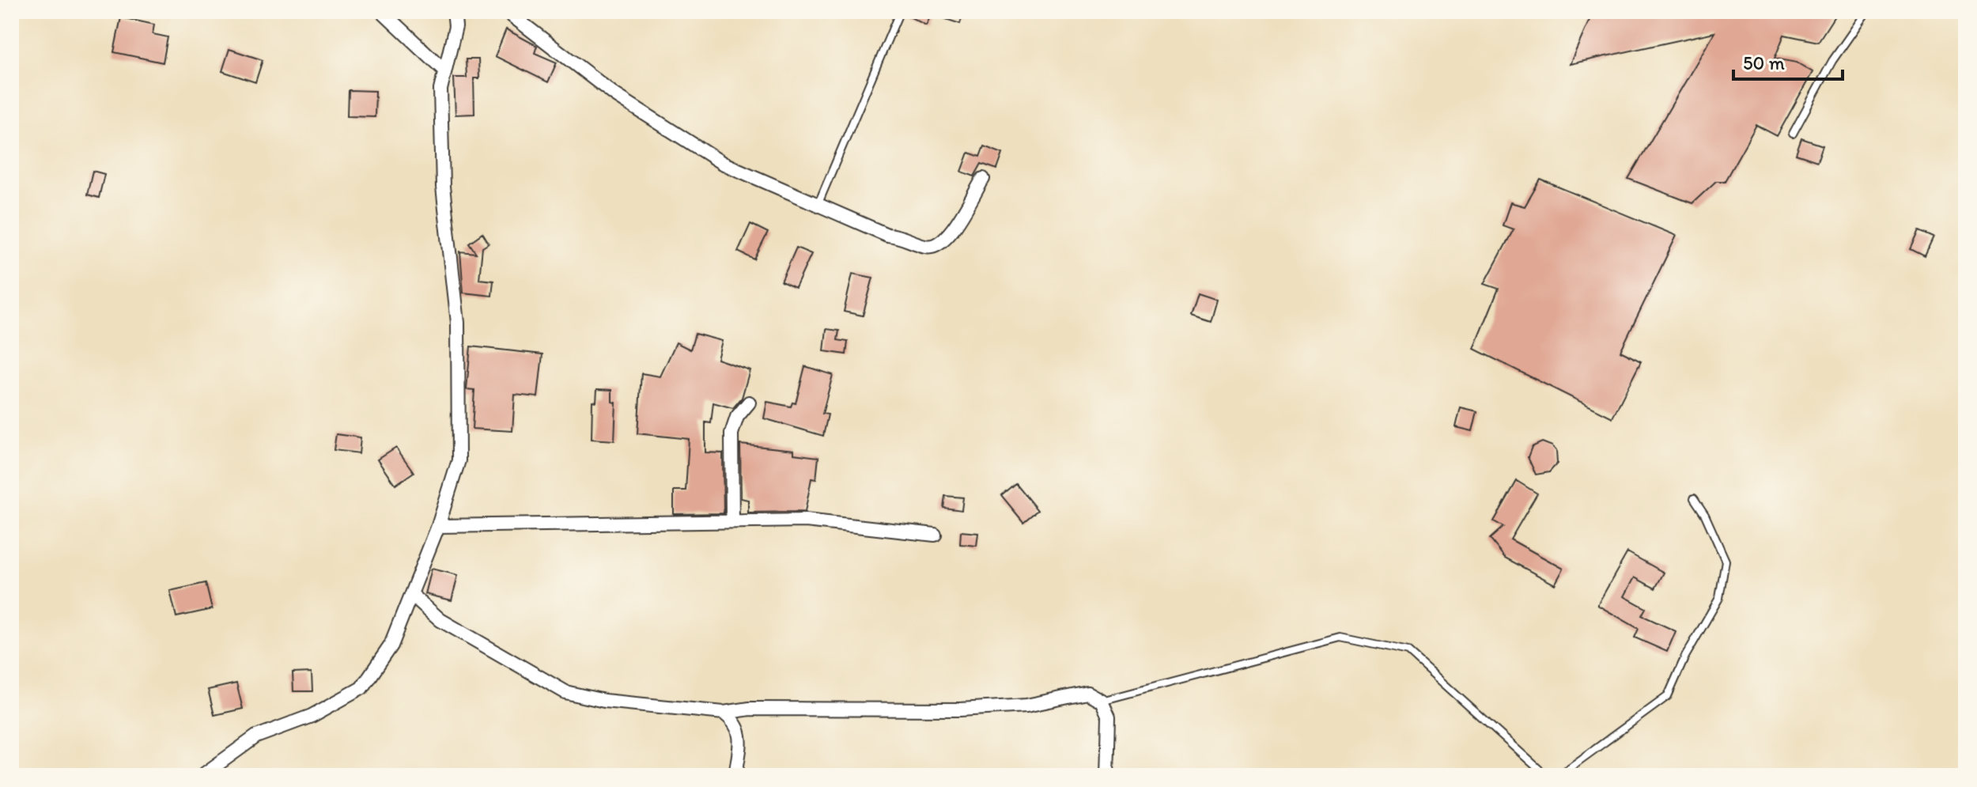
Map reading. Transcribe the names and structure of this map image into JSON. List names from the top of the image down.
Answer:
{
  "scale_bar": "50 m"
}
